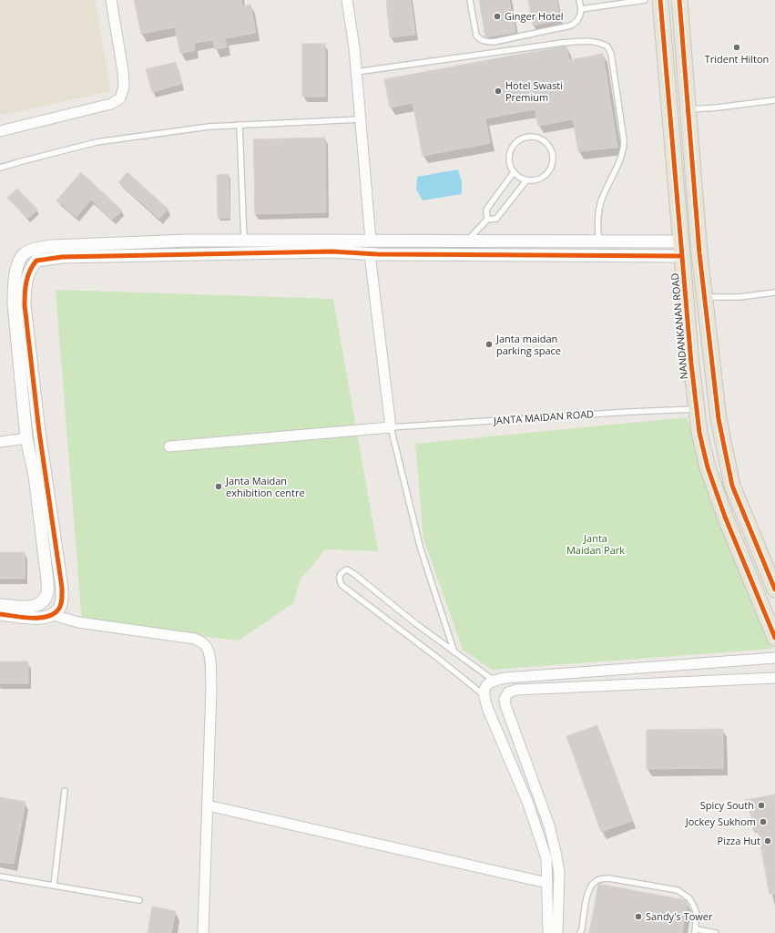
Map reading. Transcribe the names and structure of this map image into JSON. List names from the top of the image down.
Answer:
{
  "streets": {
    "main road": ["NANDANKANAN ROAD"],
    "lane": ["JANTA MAIDAN ROAD"]
  },
  "crossings": [
    ["NANDANKANAN ROAD", "JANTA MAIDAN ROAD"]
  ],
  "parks": ["Janta Maidan Park"],
  "places": [
    "Ginger Hotel",
    "Trident Hilton",
    "Hotel Swasti Premium",
    "Janta maidan parking space",
    "Janta Maidan exhibition centre",
    "Spicy South",
    "Jockey Sukhom",
    "Pizza Hut",
    "Sandy's Tower"
  ]
}
